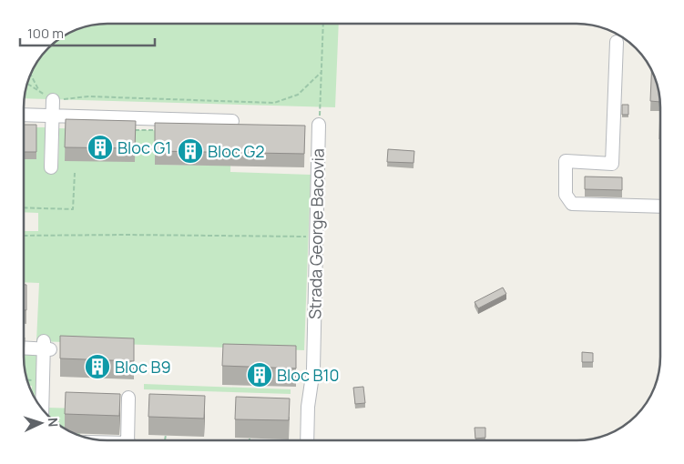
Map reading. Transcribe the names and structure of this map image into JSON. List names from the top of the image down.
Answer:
{
  "streets": {
    "street": ["Strada George Bacovia"]
  },
  "places": {
    "building": [
      "Bloc G1",
      "Bloc G2",
      "Bloc B9",
      "Bloc B10"
    ]
  },
  "scale_bar": "100 m",
  "north": "right"
}
